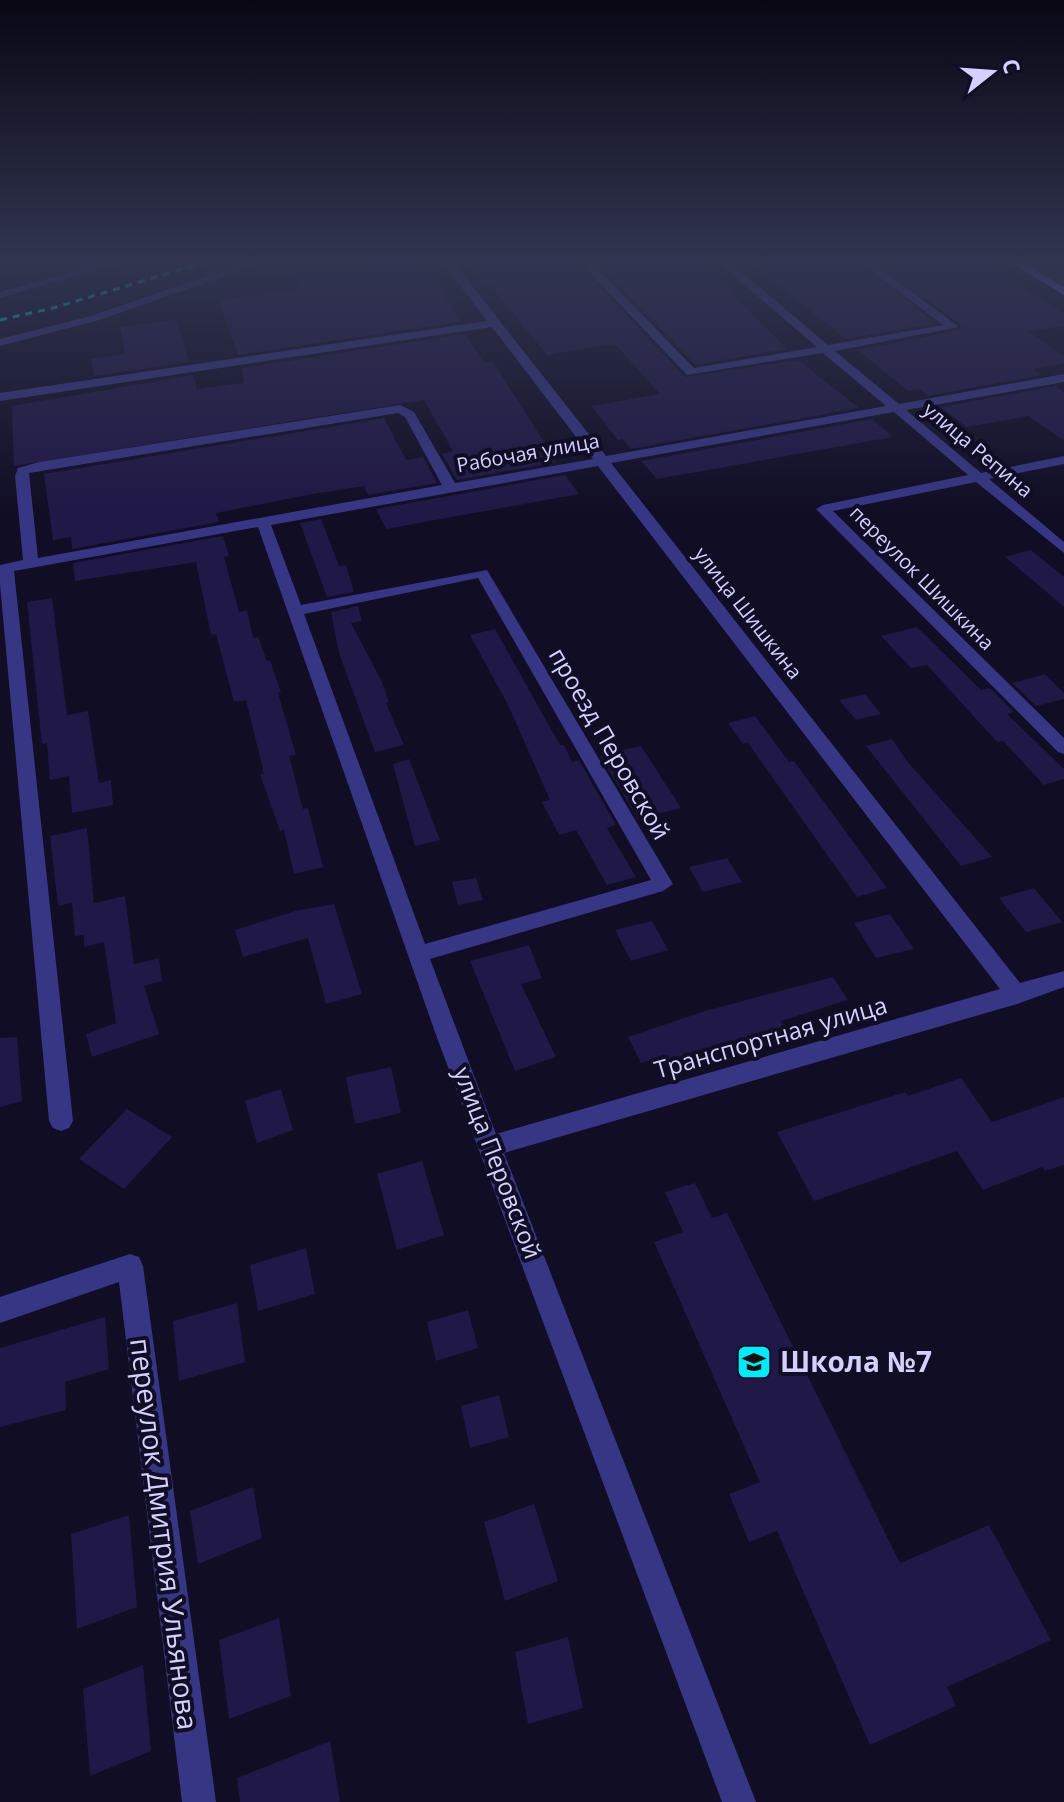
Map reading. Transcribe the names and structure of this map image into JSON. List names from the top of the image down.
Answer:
{
  "streets": {
    "street": [
      "улица Репина",
      "Рабочая улица",
      "переулок Шишкина",
      "улица Шишкина",
      "проезд Перовской",
      "Транспортная улица",
      "улица Перовской",
      "переулок Дмитрия Ульянова"
    ]
  },
  "crossings": [
    ["улица Репина", "Рабочая улица"],
    ["улица Репина", "переулок Шишкина"],
    ["Рабочая улица", "улица Шишкина"],
    ["Рабочая улица", "улица Перовской"],
    ["улица Шишкина", "Транспортная улица"],
    ["проезд Перовской", "улица Перовской"],
    ["Транспортная улица", "улица Перовской"]
  ],
  "places": {
    "school or university": ["Школа №7"]
  },
  "north": "right"
}
